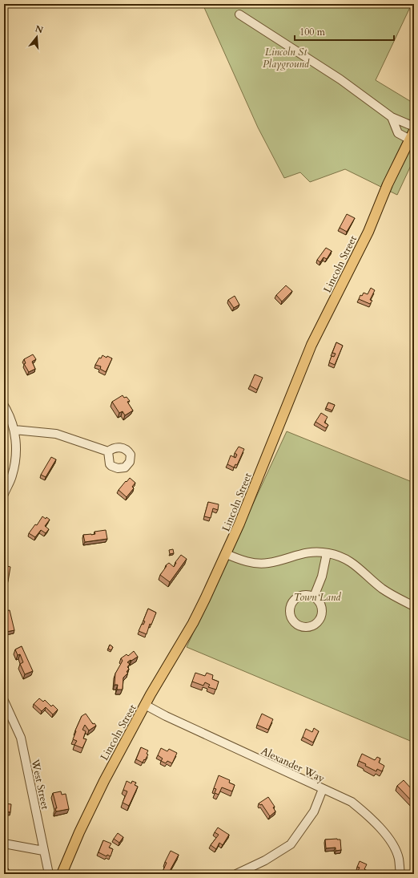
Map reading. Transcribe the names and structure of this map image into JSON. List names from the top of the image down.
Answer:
{
  "streets": {
    "main road": ["Lincoln Street"],
    "street": ["Alexander Way", "West Street"]
  },
  "crossings": [
    ["Lincoln Street", "Alexander Way"]
  ],
  "parks": ["Lincoln St Playground", "Town Land"],
  "scale_bar": "100 m",
  "north": "top"
}
